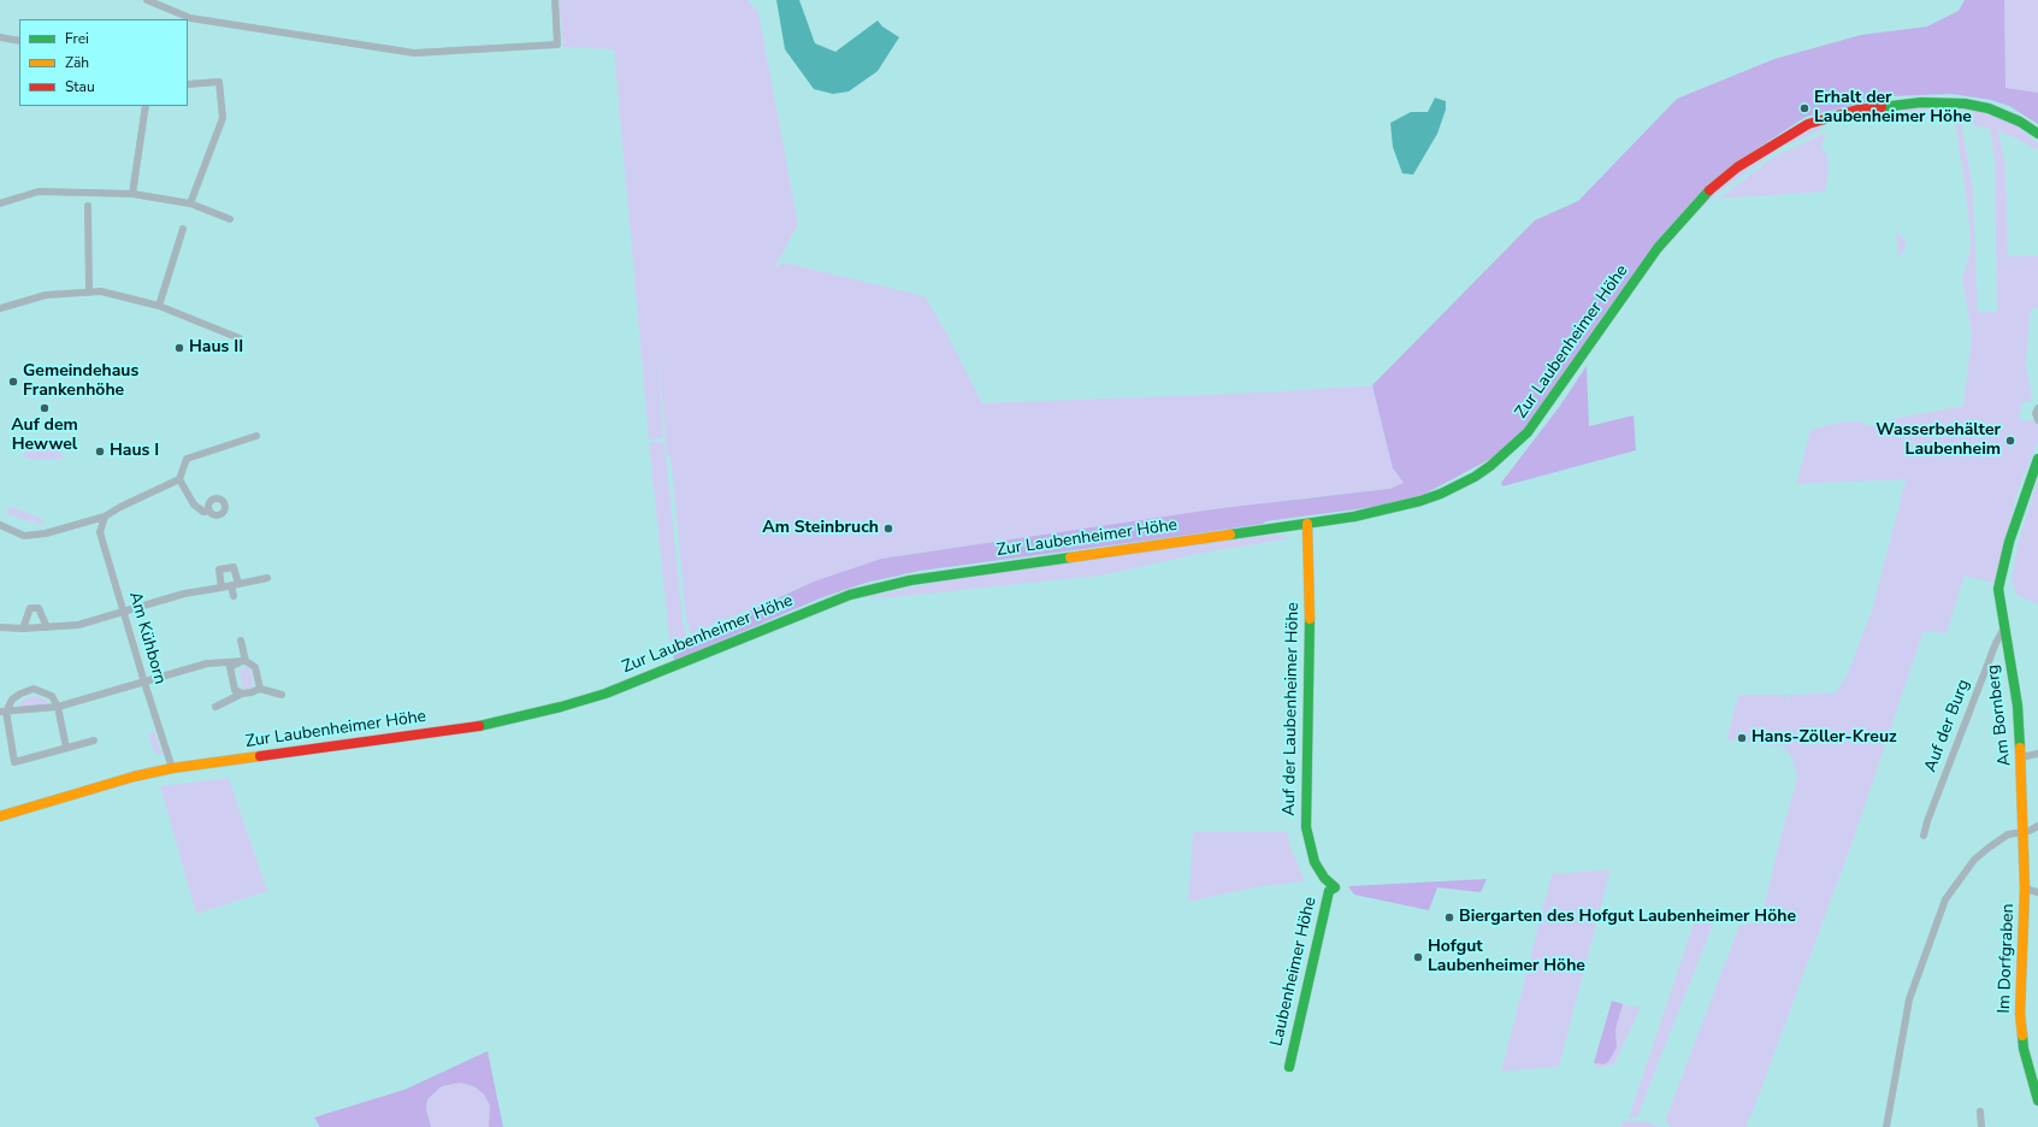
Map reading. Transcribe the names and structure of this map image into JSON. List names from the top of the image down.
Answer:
{
  "streets": {
    "street": [
      "Zur Laubenheimer Höhe",
      "Am Kühborn",
      "Auf der Laubenheimer Höhe",
      "Am Bornberg",
      "Auf der Burg",
      "Im Dorfgraben",
      "Laubenheimer Höhe"
    ]
  },
  "crossings": [
    ["Zur Laubenheimer Höhe", "Am Kühborn"],
    ["Zur Laubenheimer Höhe", "Auf der Laubenheimer Höhe"],
    ["Auf der Laubenheimer Höhe", "Laubenheimer Höhe"],
    ["Am Bornberg", "Auf der Burg"],
    ["Am Bornberg", "Im Dorfgraben"]
  ],
  "places": [
    "Erhalt der Laubenheimer Höhe",
    "Haus II",
    "Gemeindehaus Frankenhöhe",
    "Auf dem Hewwel",
    "Wasserbehälter Laubenheim",
    "Haus I",
    "Am Steinbruch",
    "Hans-Zöller-Kreuz",
    "Biergarten des Hofgut Laubenheimer Höhe",
    "Hofgut Laubenheimer Höhe"
  ],
  "legend": ["Frei", "Zäh", "Stau"]
}
